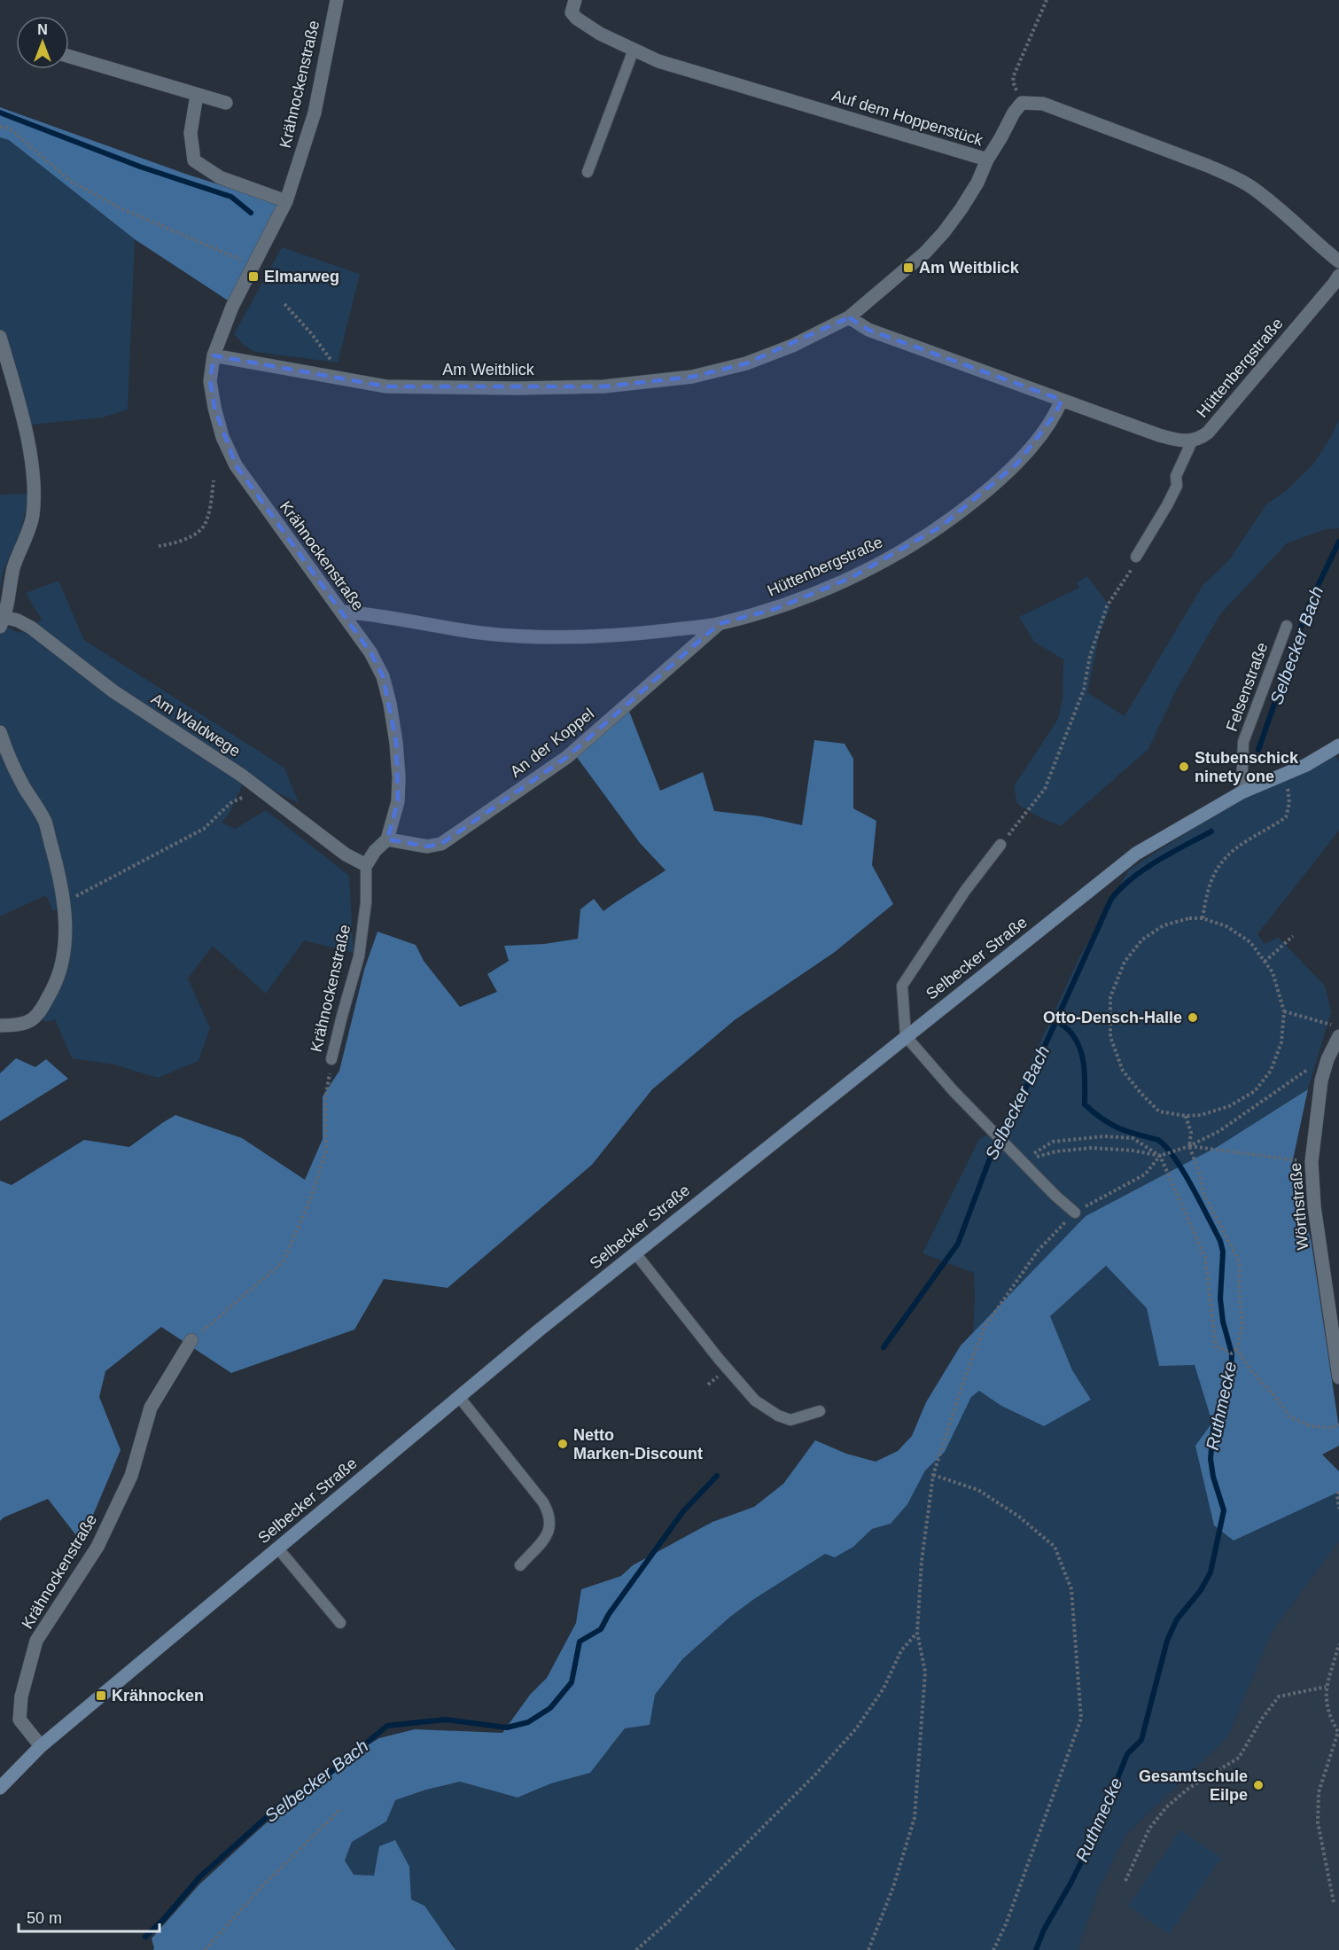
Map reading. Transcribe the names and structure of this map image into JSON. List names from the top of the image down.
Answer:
{
  "streets": {
    "main road": ["Selbecker Straße"],
    "street": [
      "Krähnockenstraße",
      "Auf dem Hoppenstück",
      "Hüttenbergstraße",
      "Am Weitblick",
      "Am Waldwege",
      "An der Koppel",
      "Wörthstraße"
    ],
    "lane": ["Felsenstraße"]
  },
  "crossings": [
    ["Krähnockenstraße", "Hüttenbergstraße"],
    ["Krähnockenstraße", "Am Weitblick"],
    ["Krähnockenstraße", "Am Waldwege"],
    ["Krähnockenstraße", "An der Koppel"],
    ["Krähnockenstraße", "Selbecker Straße"],
    ["Auf dem Hoppenstück", "Am Weitblick"],
    ["Hüttenbergstraße", "An der Koppel"],
    ["Felsenstraße", "Selbecker Straße"]
  ],
  "water": ["Selbecker Bach", "Ruthmecke"],
  "places": {
    "transit": ["Am Weitblick", "Elmarweg", "Krähnocken"],
    "other": [
      "Stubenschick ninety one",
      "Otto-Densch-Halle",
      "Netto Marken-Discount",
      "Gesamtschule Eilpe"
    ]
  },
  "scale_bar": "50 m",
  "north": "top"
}
